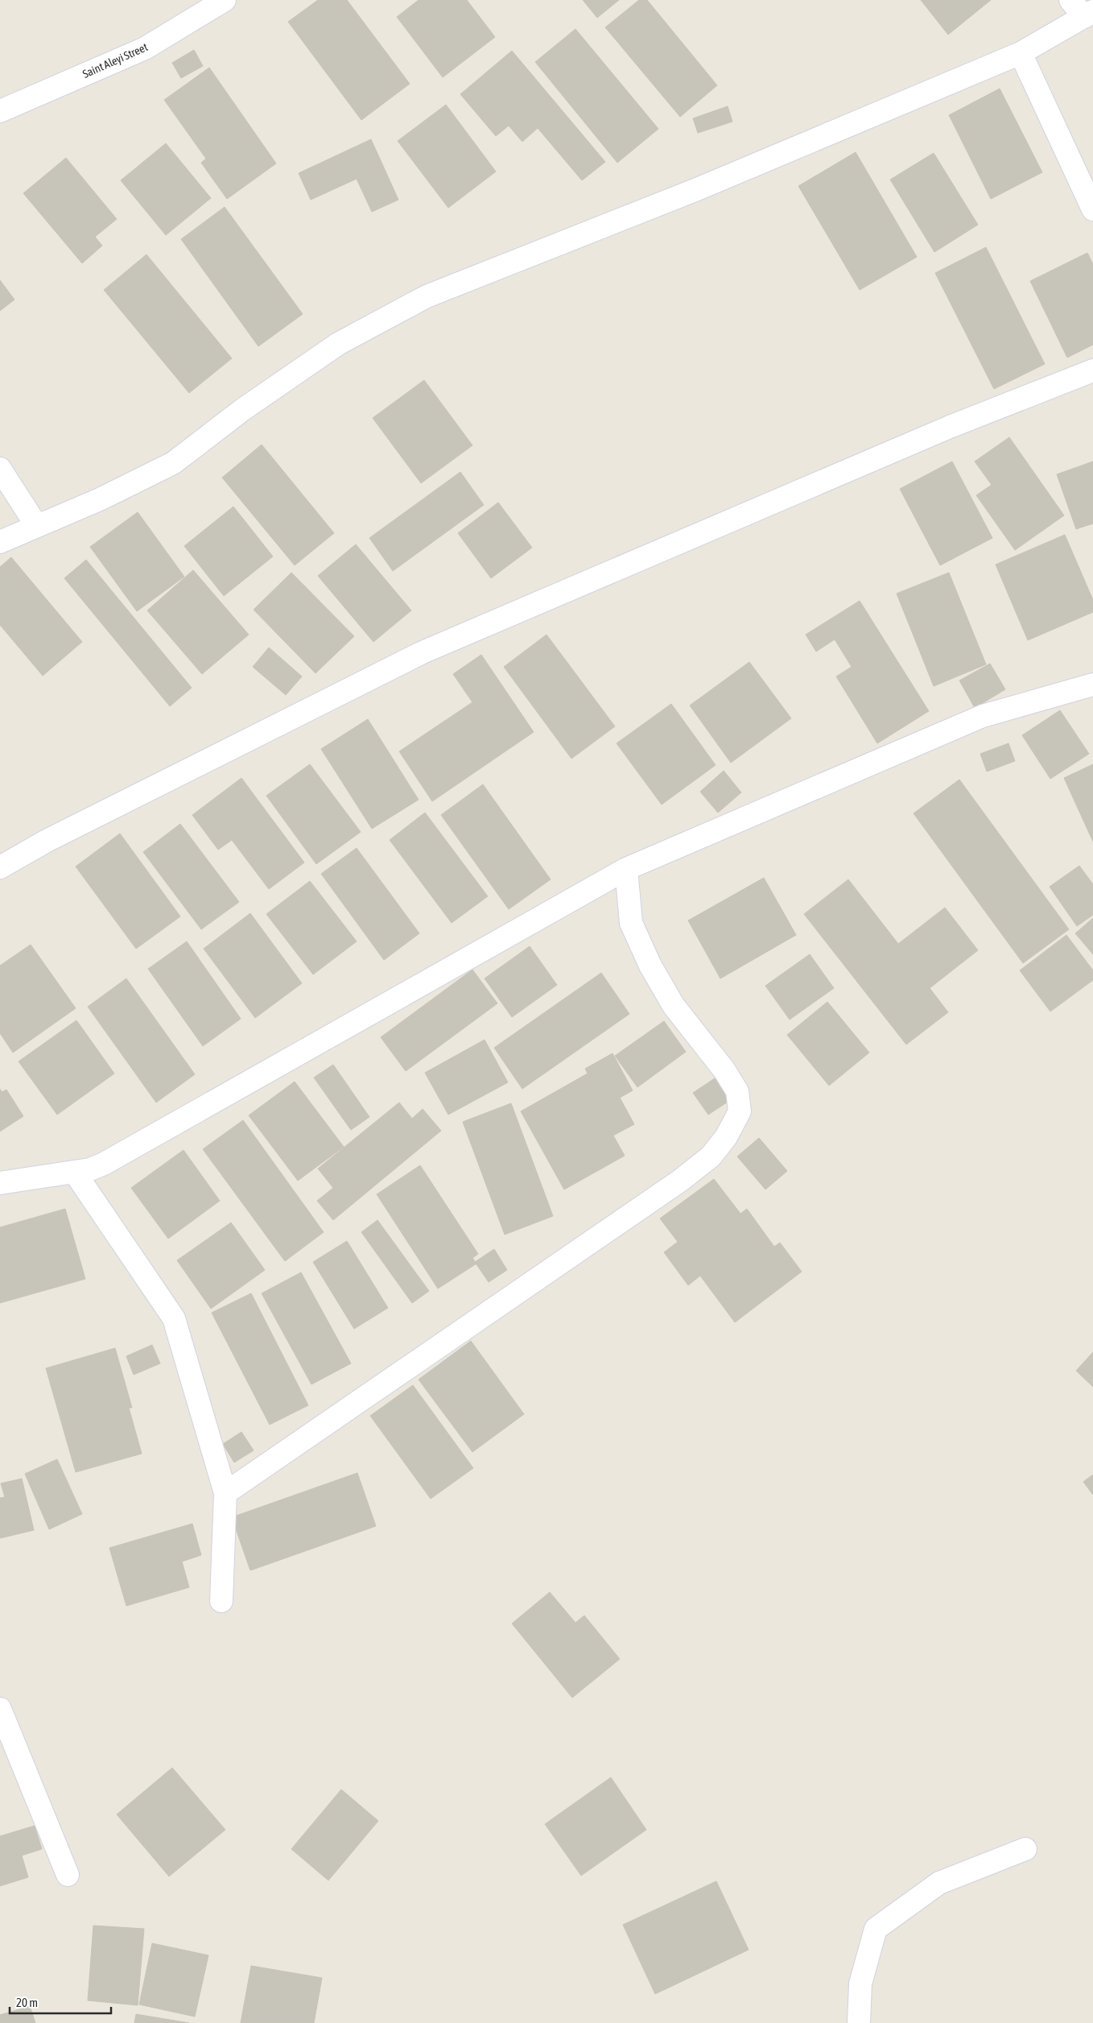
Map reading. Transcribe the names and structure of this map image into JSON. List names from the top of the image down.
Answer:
{
  "streets": {
    "street": ["Saint Aleyi Street"]
  },
  "scale_bar": "20 m"
}
